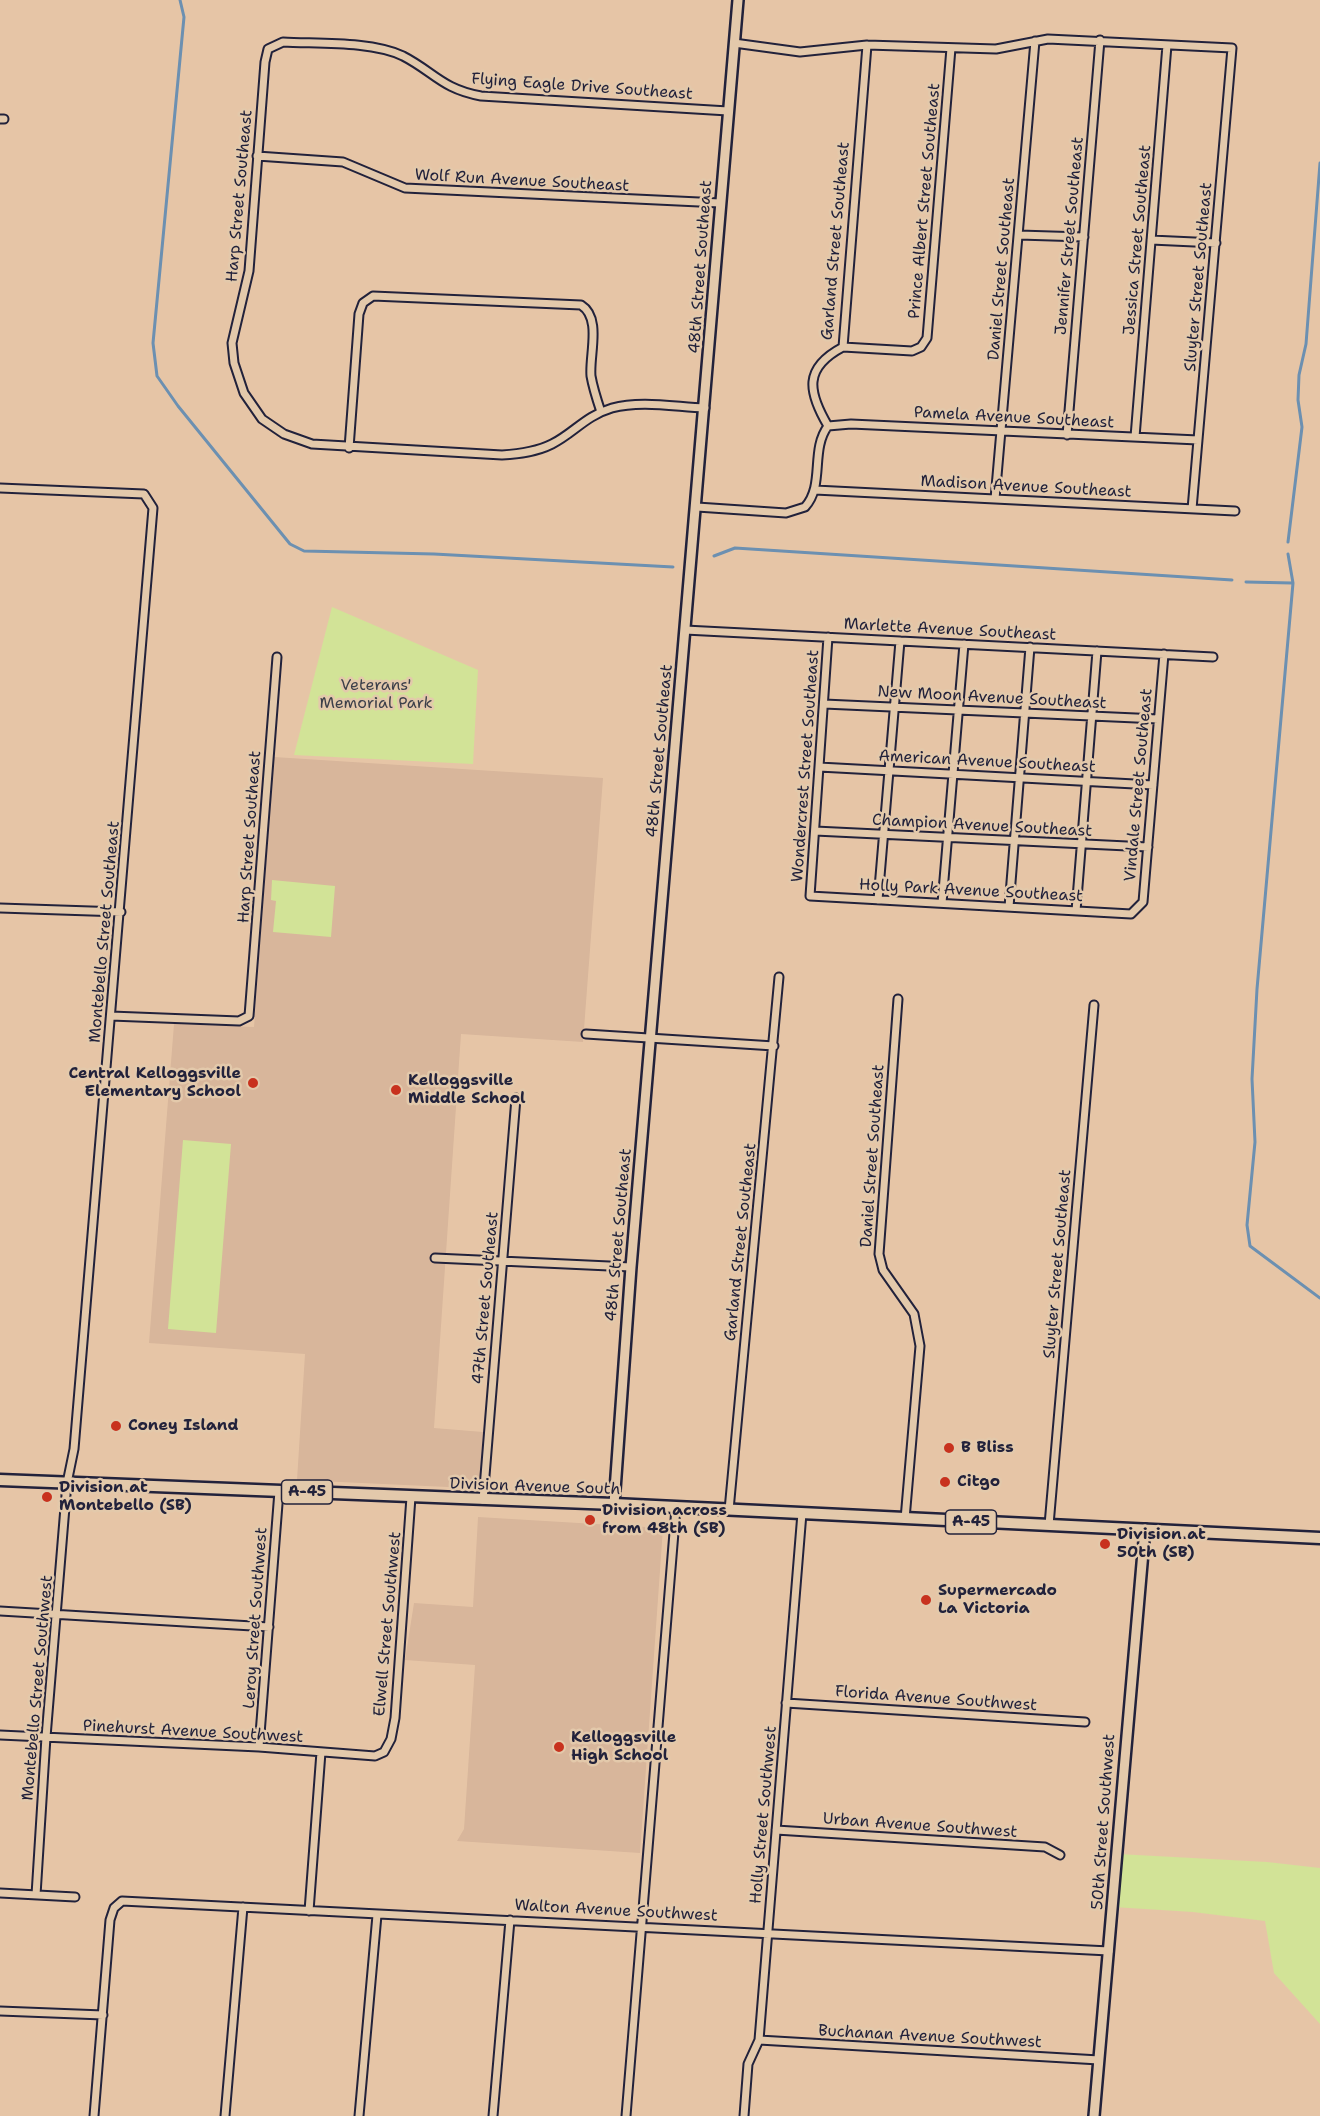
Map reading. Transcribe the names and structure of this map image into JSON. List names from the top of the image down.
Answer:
{
  "streets": {
    "main road": ["Division Avenue South", "A-45"],
    "street": [
      "Flying Eagle Drive Southeast",
      "Wolf Run Avenue Southeast",
      "Harp Street Southeast",
      "Prince Albert Street Southeast",
      "Jennifer Street Southeast",
      "Jessica Street Southeast",
      "Garland Street Southeast",
      "48th Street Southeast",
      "Daniel Street Southeast",
      "Sluyter Street Southeast",
      "Pamela Avenue Southeast",
      "Madison Avenue Southeast",
      "Marlette Avenue Southeast",
      "New Moon Avenue Southeast",
      "American Avenue Southeast",
      "Wondercrest Street Southeast",
      "Vindale Street Southeast",
      "Champion Avenue Southeast",
      "Holly Park Avenue Southeast",
      "Montebello Street Southeast",
      "47th Street Southeast",
      "Leroy Street Southwest",
      "Elwell Street Southwest",
      "Montebello Street Southwest",
      "Florida Avenue Southwest",
      "Pinehurst Avenue Southwest",
      "Holly Street Southwest",
      "50th Street Southwest",
      "Urban Avenue Southwest",
      "Walton Avenue Southwest",
      "Buchanan Avenue Southwest"
    ]
  },
  "crossings": [
    ["Flying Eagle Drive Southeast", "Harp Street Southeast"],
    ["Flying Eagle Drive Southeast", "48th Street Southeast"],
    ["Wolf Run Avenue Southeast", "Harp Street Southeast"],
    ["Wolf Run Avenue Southeast", "48th Street Southeast"],
    ["Harp Street Southeast", "Montebello Street Southeast"],
    ["Prince Albert Street Southeast", "Garland Street Southeast"],
    ["Jennifer Street Southeast", "Pamela Avenue Southeast"],
    ["Jessica Street Southeast", "Sluyter Street Southeast"],
    ["Jessica Street Southeast", "Pamela Avenue Southeast"],
    ["Garland Street Southeast", "Pamela Avenue Southeast"],
    ["Garland Street Southeast", "Division Avenue South"],
    ["48th Street Southeast", "Marlette Avenue Southeast"],
    ["48th Street Southeast", "Division Avenue South"],
    ["Daniel Street Southeast", "Pamela Avenue Southeast"],
    ["Daniel Street Southeast", "Madison Avenue Southeast"],
    ["Daniel Street Southeast", "Division Avenue South"],
    ["Sluyter Street Southeast", "Pamela Avenue Southeast"],
    ["Sluyter Street Southeast", "Madison Avenue Southeast"],
    ["Sluyter Street Southeast", "Division Avenue South"],
    ["Marlette Avenue Southeast", "Wondercrest Street Southeast"],
    ["Marlette Avenue Southeast", "Vindale Street Southeast"],
    ["New Moon Avenue Southeast", "Wondercrest Street Southeast"],
    ["New Moon Avenue Southeast", "Vindale Street Southeast"],
    ["American Avenue Southeast", "Wondercrest Street Southeast"],
    ["American Avenue Southeast", "Vindale Street Southeast"],
    ["Wondercrest Street Southeast", "Champion Avenue Southeast"],
    ["Wondercrest Street Southeast", "Holly Park Avenue Southeast"],
    ["Vindale Street Southeast", "Champion Avenue Southeast"],
    ["Vindale Street Southeast", "Holly Park Avenue Southeast"],
    ["Montebello Street Southeast", "Division Avenue South"],
    ["Montebello Street Southeast", "Montebello Street Southwest"],
    ["47th Street Southeast", "Division Avenue South"],
    ["Division Avenue South", "Leroy Street Southwest"],
    ["Division Avenue South", "Elwell Street Southwest"],
    ["Division Avenue South", "Montebello Street Southwest"],
    ["Division Avenue South", "Holly Street Southwest"],
    ["Division Avenue South", "50th Street Southwest"],
    ["Leroy Street Southwest", "Pinehurst Avenue Southwest"],
    ["Elwell Street Southwest", "Pinehurst Avenue Southwest"],
    ["Montebello Street Southwest", "Pinehurst Avenue Southwest"],
    ["Florida Avenue Southwest", "Holly Street Southwest"],
    ["Holly Street Southwest", "Urban Avenue Southwest"],
    ["Holly Street Southwest", "Walton Avenue Southwest"],
    ["Holly Street Southwest", "Buchanan Avenue Southwest"],
    ["50th Street Southwest", "Walton Avenue Southwest"],
    ["50th Street Southwest", "Buchanan Avenue Southwest"]
  ],
  "parks": ["Veterans' Memorial Park"],
  "places": [
    "Central Kelloggsville Elementary School",
    "Kelloggsville Middle School",
    "Coney Island",
    "B Bliss",
    "Citgo",
    "Division at Montebello (SB)",
    "Division across from 48th (SB)",
    "Division at 50th (SB)",
    "Supermercado La Victoria",
    "Kelloggsville High School"
  ]
}
